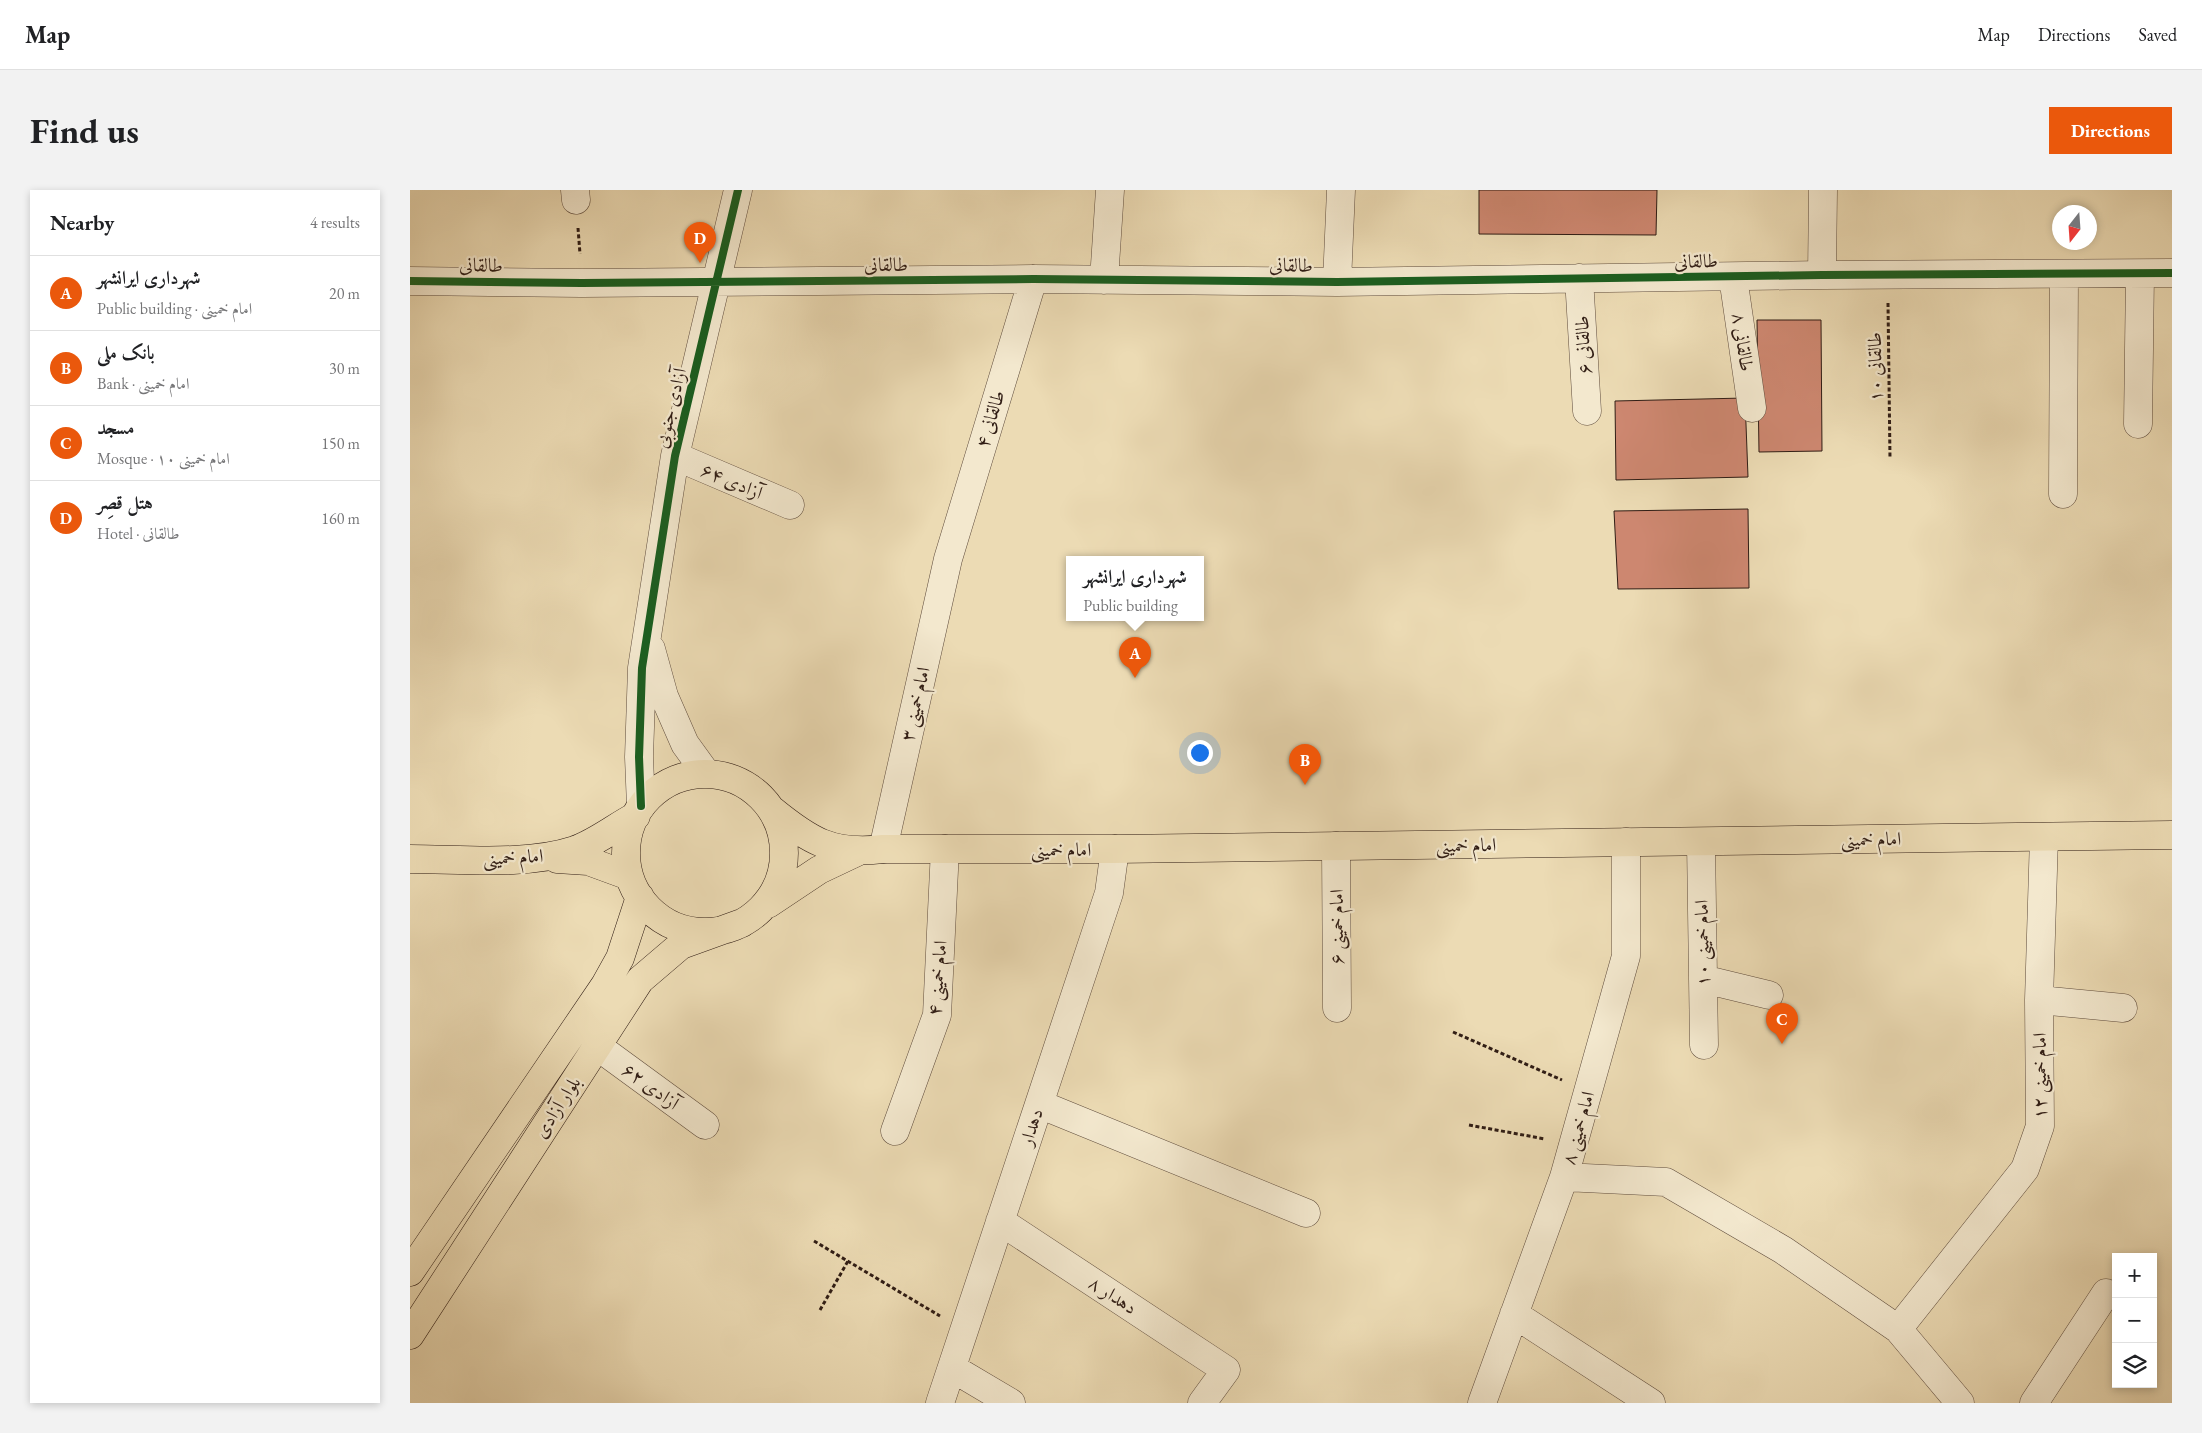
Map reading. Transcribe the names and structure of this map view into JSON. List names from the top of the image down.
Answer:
{
  "streets": {
    "main road": ["امام خمینی", "بلوار آزادی"],
    "street": [
      "طالقانی",
      "طالقانی ۸",
      "طالقانی ۶",
      "آزادی جنوبی",
      "طالقانی ۴",
      "آزادی ۶۴",
      "امام خمینی ۳",
      "امام خمینی ۶",
      "امام خمینی ۱۰",
      "امام خمینی ۴",
      "امام خمینی ۱۲",
      "آزادی ۶۲",
      "دهدار",
      "امام خمینی ۸",
      "دهدار ۸"
    ],
    "path": ["طالقانی ۱۰"]
  },
  "crossings": [
    ["طالقانی", "طالقانی ۸"],
    ["طالقانی", "طالقانی ۶"],
    ["طالقانی", "طالقانی ۱۰"],
    ["طالقانی", "آزادی جنوبی"],
    ["طالقانی", "طالقانی ۴"],
    ["آزادی جنوبی", "آزادی ۶۴"],
    ["آزادی جنوبی", "امام خمینی"],
    ["آزادی جنوبی", "بلوار آزادی"],
    ["طالقانی ۴", "امام خمینی ۳"],
    ["امام خمینی ۳", "امام خمینی"],
    ["امام خمینی", "امام خمینی ۶"],
    ["امام خمینی", "امام خمینی ۱۰"],
    ["امام خمینی", "امام خمینی ۴"],
    ["امام خمینی", "امام خمینی ۱۲"],
    ["امام خمینی", "بلوار آزادی"],
    ["امام خمینی", "دهدار"],
    ["امام خمینی", "امام خمینی ۸"],
    ["آزادی ۶۲", "بلوار آزادی"],
    ["دهدار", "دهدار ۸"]
  ],
  "north": "bottom",
  "page": {
    "header": "Map",
    "nav": ["Map", "Directions", "Saved"],
    "buttons": "Directions",
    "title": "Find us",
    "heading": ["Nearby", "4 results"],
    "pins": [
      "D",
      "A",
      "B",
      "C"
    ],
    "list": [
      {
        "mark": "A",
        "name": "شهرداری ایرانشهر",
        "note": "Public building · امام خمینی",
        "value": "20 m"
      },
      {
        "mark": "B",
        "name": "بانک ملی",
        "note": "Bank · امام خمینی",
        "value": "30 m"
      },
      {
        "mark": "C",
        "name": "مسجد",
        "note": "Mosque · امام خمینی ۱۰",
        "value": "150 m"
      },
      {
        "mark": "D",
        "name": "هتل قصِر",
        "note": "Hotel · طالقانی",
        "value": "160 m"
      }
    ],
    "popup": ["شهرداری ایرانشهر", "Public building"],
    "map_buttons": ["+", "−"]
  }
}
